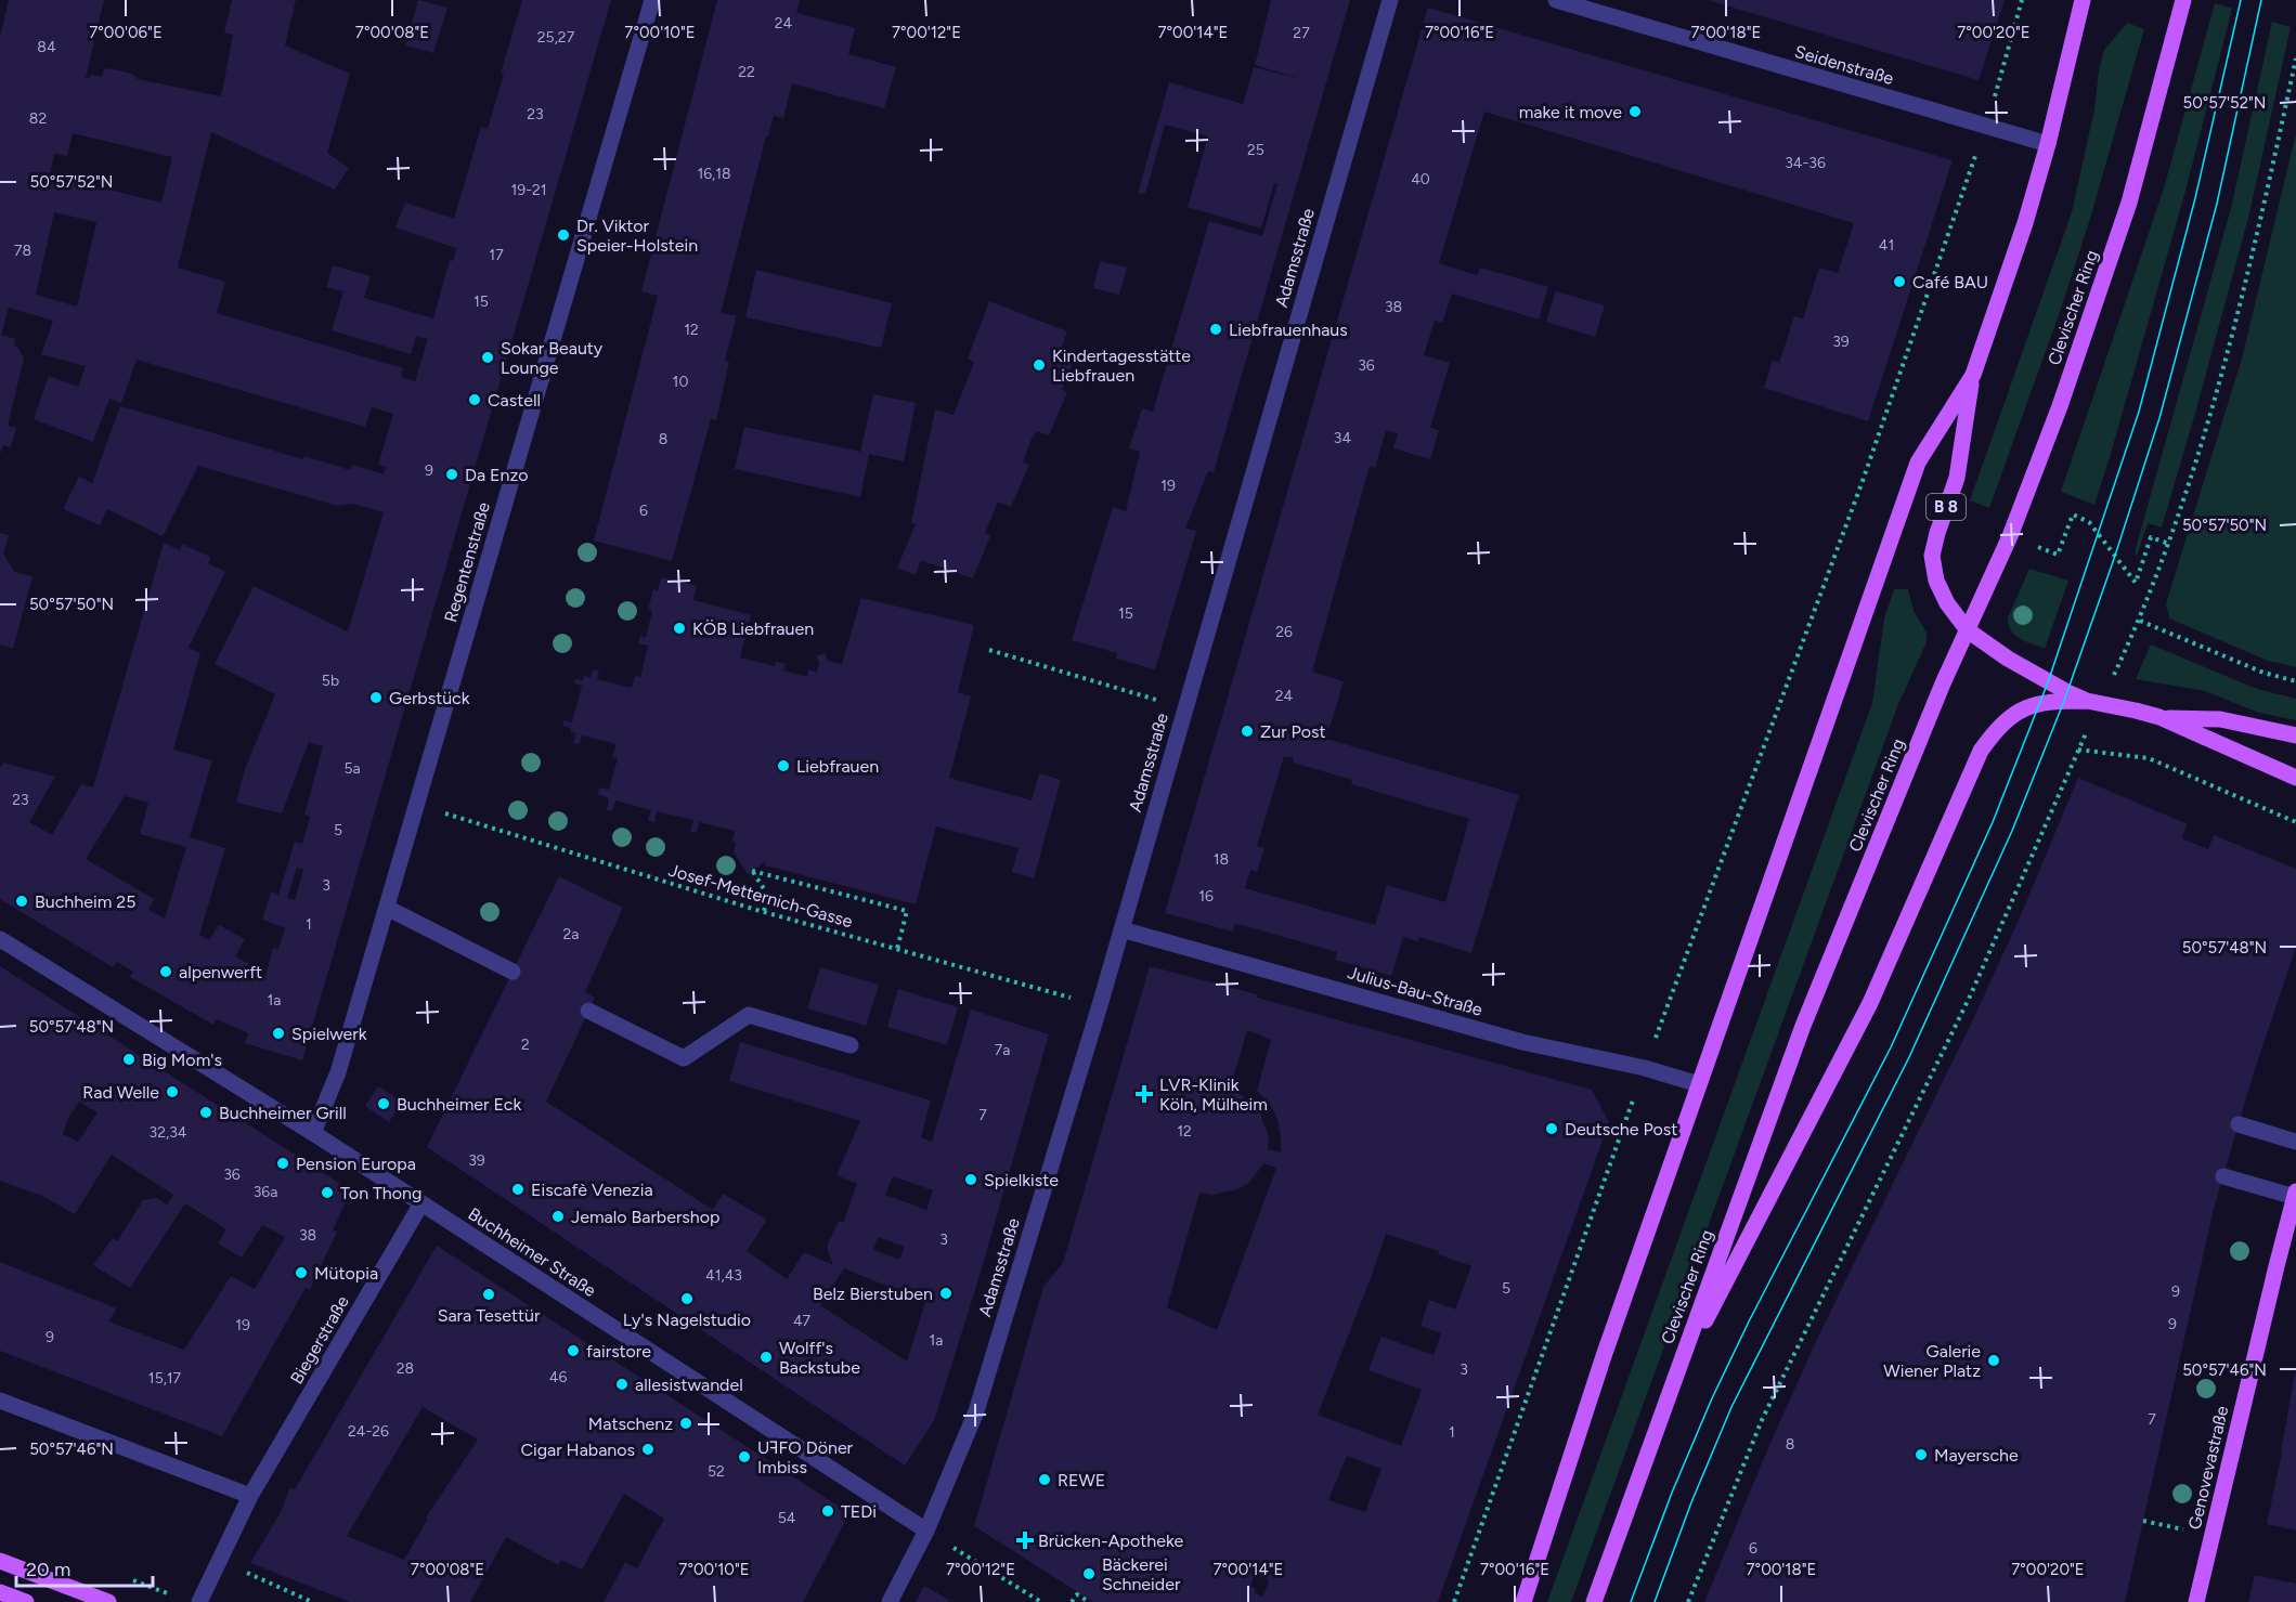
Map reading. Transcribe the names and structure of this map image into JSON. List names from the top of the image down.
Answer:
{
  "streets": {
    "main road": ["Clevischer Ring", "B 8", "Genovevastraße"],
    "street": [
      "Seidenstraße",
      "Adamsstraße",
      "Regentenstraße",
      "Julius-Bau-Straße",
      "Buchheimer Straße",
      "Biegerstraße"
    ],
    "path": ["Josef-Metternich-Gasse"]
  },
  "crossings": [
    ["Adamsstraße", "Josef-Metternich-Gasse"],
    ["Adamsstraße", "Julius-Bau-Straße"],
    ["Adamsstraße", "Buchheimer Straße"],
    ["Clevischer Ring", "B 8"],
    ["Regentenstraße", "Josef-Metternich-Gasse"],
    ["Regentenstraße", "Buchheimer Straße"],
    ["Buchheimer Straße", "Biegerstraße"]
  ],
  "places": {
    "other": [
      "make it move",
      "Dr. Viktor Speier-Holstein",
      "Café BAU",
      "Liebfrauenhaus",
      "Sokar Beauty Lounge",
      "Kindertagesstätte Liebfrauen",
      "Castell",
      "Da Enzo",
      "KÖB Liebfrauen",
      "Gerbstück",
      "Zur Post",
      "Liebfrauen",
      "Buchheim 25",
      "alpenwerft",
      "Spielwerk",
      "Big Mom's",
      "Rad Welle",
      "Buchheimer Eck",
      "Buchheimer Grill",
      "Deutsche Post",
      "Pension Europa",
      "Spielkiste",
      "Eiscafè Venezia",
      "Ton Thong",
      "Jemalo Barbershop",
      "Mütopia",
      "Belz Bierstuben",
      "Sara Tesettür",
      "Ly's Nagelstudio",
      "fairstore",
      "Wolff's Backstube",
      "Galerie Wiener Platz",
      "allesistwandel",
      "Matschenz",
      "Cigar Habanos",
      "Mayersche",
      "UꟻFO Döner Imbiss",
      "REWE",
      "TEDi",
      "Bäckerei Schneider"
    ],
    "health": ["LVR-Klinik Köln, Mülheim", "Brücken-Apotheke"]
  },
  "house_numbers": [
    "24",
    "27",
    "25,27",
    "84",
    "22",
    "23",
    "82",
    "25",
    "34-36",
    "16,18",
    "40",
    "19-21",
    "41",
    "78",
    "17",
    "15",
    "38",
    "12",
    "39",
    "36",
    "10",
    "34",
    "8",
    "9",
    "19",
    "6",
    "15",
    "26",
    "5b",
    "24",
    "5a",
    "23",
    "5",
    "18",
    "3",
    "16",
    "1",
    "2a",
    "1a",
    "2",
    "7a",
    "7",
    "12",
    "32,34",
    "39",
    "36",
    "36a",
    "38",
    "3",
    "41,43",
    "5",
    "9",
    "47",
    "9",
    "19",
    "9",
    "1a",
    "28",
    "3",
    "46",
    "15,17",
    "7",
    "24-26",
    "1",
    "8",
    "52",
    "54",
    "6"
  ],
  "scale_bar": "20 m",
  "coordinates": [
    "7°00'06\"E",
    "7°00'08\"E",
    "7°00'10\"E",
    "7°00'12\"E",
    "7°00'14\"E",
    "7°00'16\"E",
    "7°00'18\"E",
    "7°00'20\"E",
    "50°57'52\"N",
    "50°57'50\"N",
    "50°57'48\"N",
    "50°57'46\"N"
  ]
}
